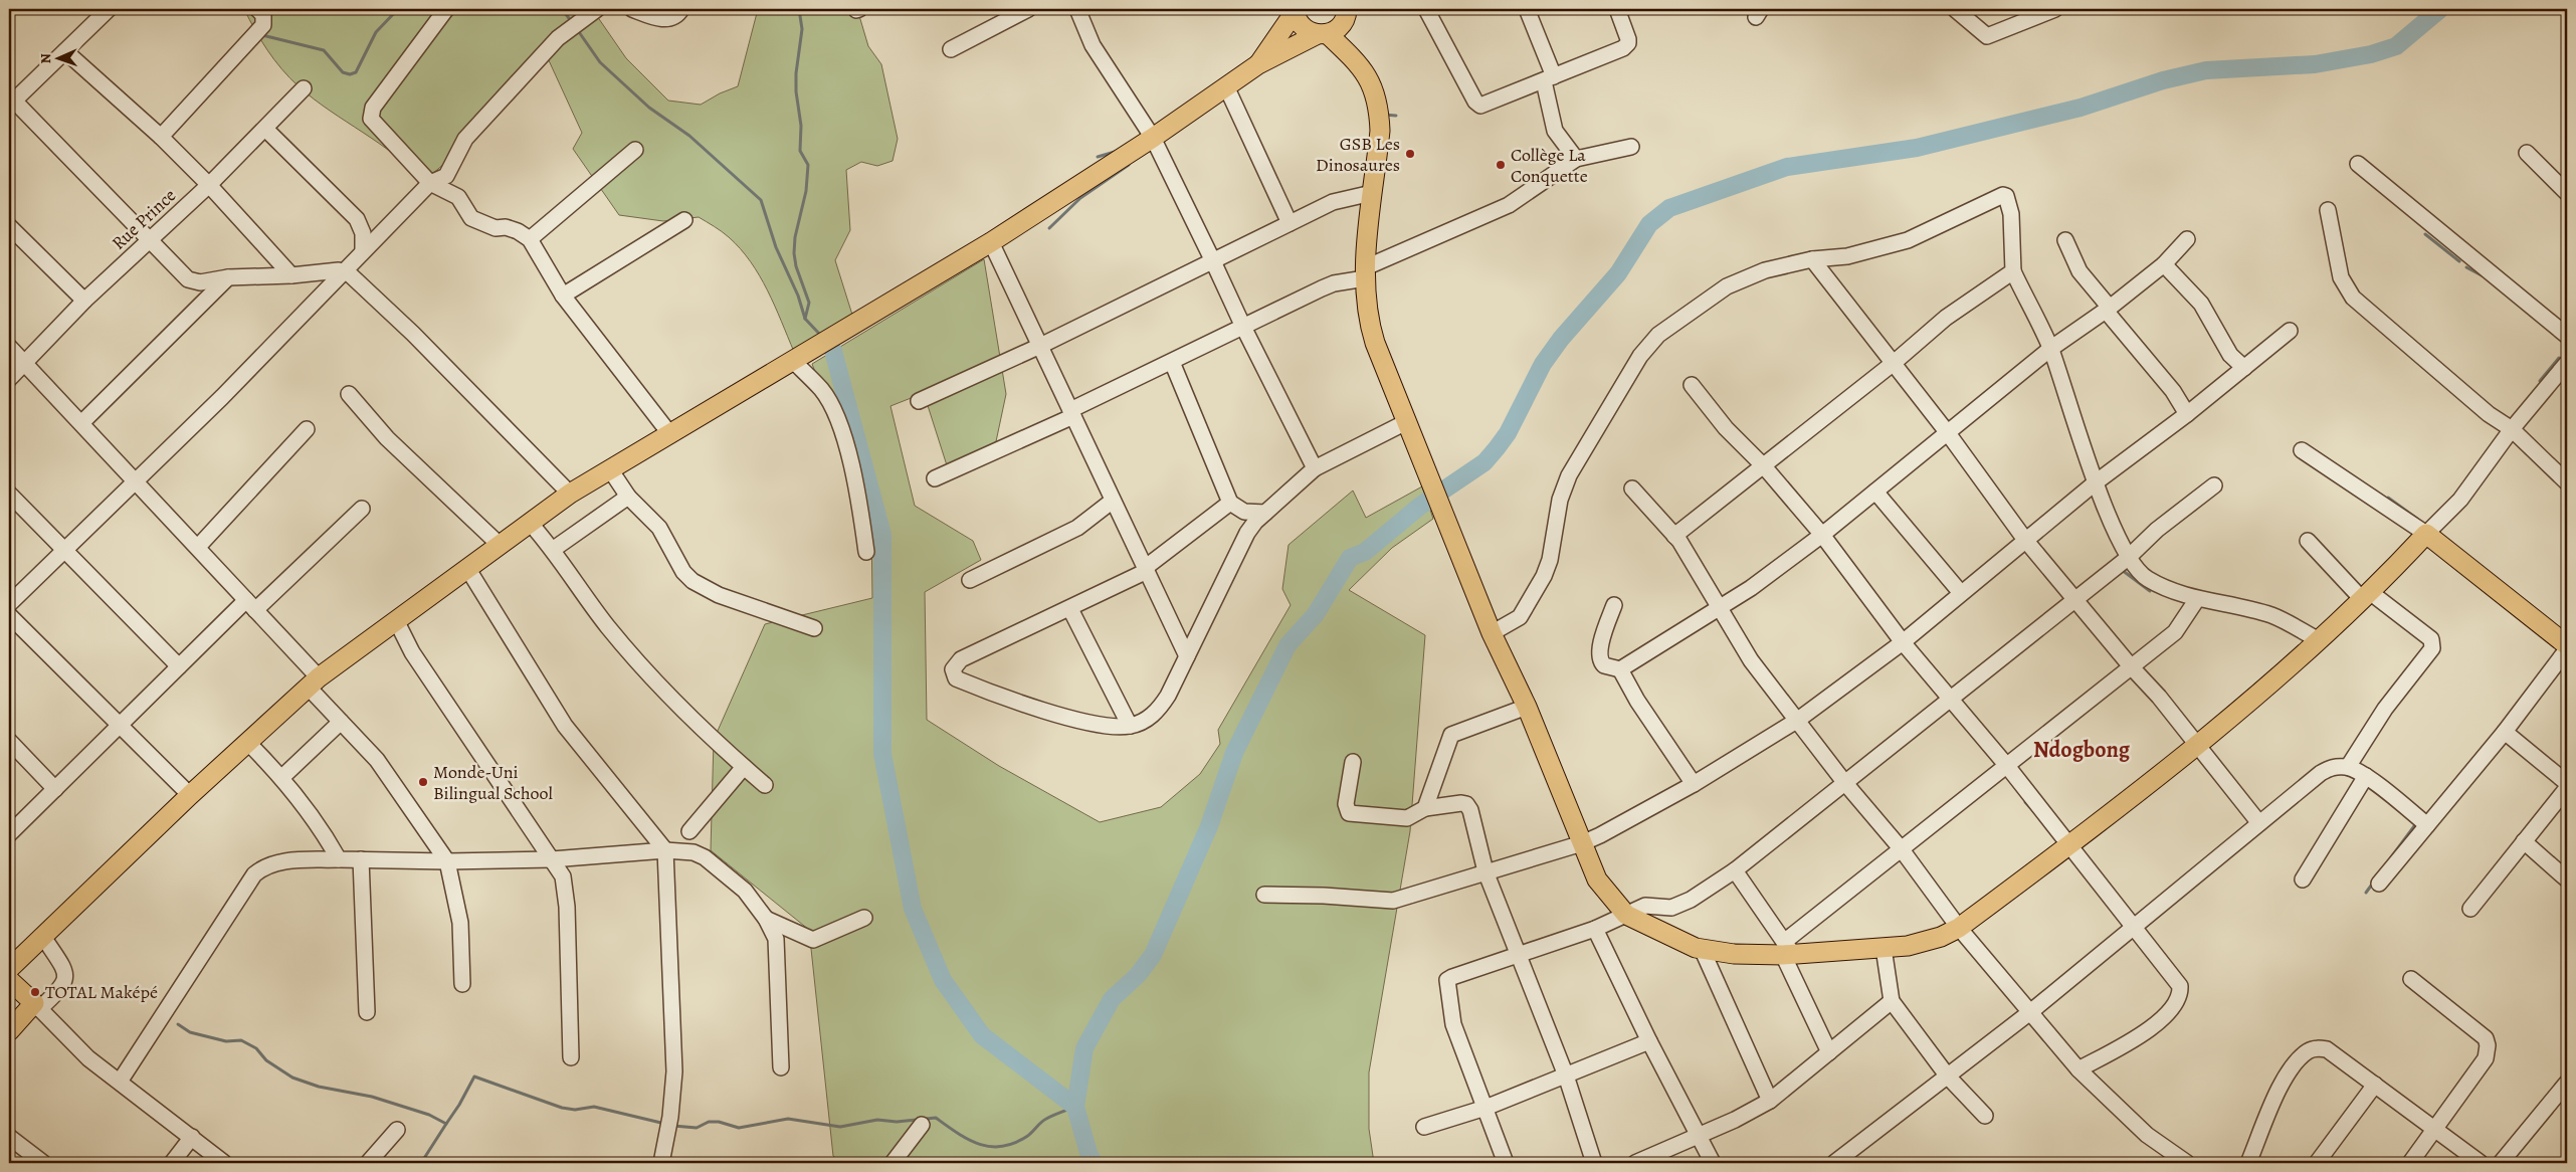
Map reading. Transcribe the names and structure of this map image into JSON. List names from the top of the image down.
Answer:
{
  "streets": {
    "street": ["Rue Prince"]
  },
  "districts": ["Ndogbong"],
  "places": [
    "GSB Les Dinosaures",
    "Collège La Conquette",
    "Monde-Uni Bilingual School",
    "TOTAL Maképé"
  ],
  "north": "left"
}
